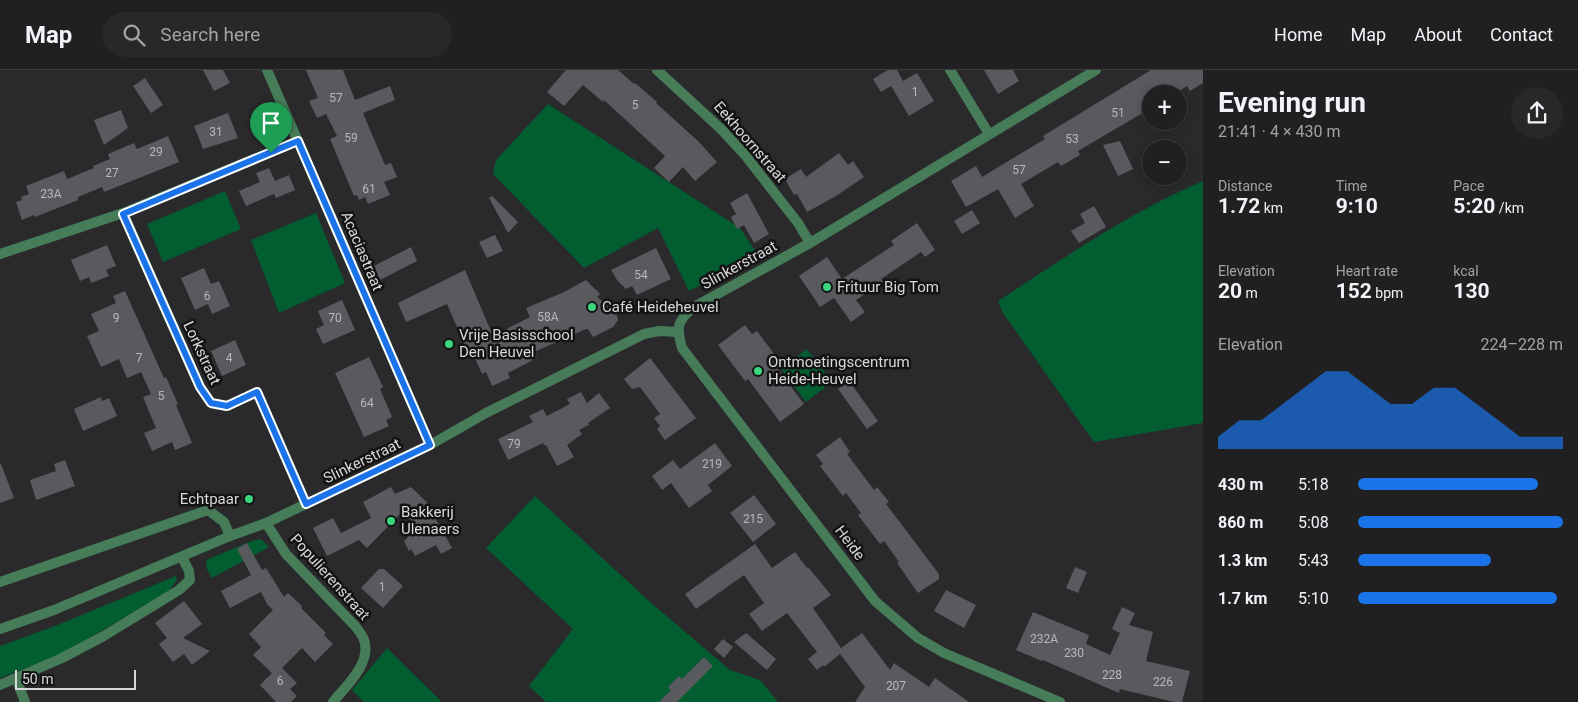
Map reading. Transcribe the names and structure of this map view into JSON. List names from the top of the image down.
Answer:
{
  "streets": {
    "street": [
      "Eekhoornstraat",
      "Acaciastraat",
      "Slinkerstraat",
      "Lorkstraat",
      "Heide",
      "Populierenstraat"
    ]
  },
  "crossings": [
    ["Eekhoornstraat", "Slinkerstraat"],
    ["Acaciastraat", "Slinkerstraat"],
    ["Slinkerstraat", "Lorkstraat"],
    ["Slinkerstraat", "Heide"],
    ["Slinkerstraat", "Populierenstraat"]
  ],
  "places": [
    "Frituur Big Tom",
    "Café Heideheuvel",
    "Vrije Basisschool Den Heuvel",
    "Ontmoetingscentrum Heide-Heuvel",
    "Echtpaar",
    "Bakkerij Ulenaers"
  ],
  "house_numbers": [
    "1",
    "57",
    "5",
    "51",
    "31",
    "59",
    "53",
    "29",
    "57",
    "27",
    "61",
    "23A",
    "54",
    "6",
    "58A",
    "9",
    "70",
    "7",
    "4",
    "5",
    "64",
    "79",
    "219",
    "215",
    "1",
    "232A",
    "230",
    "228",
    "6",
    "226",
    "207"
  ],
  "scale_bar": "50 m",
  "page": {
    "header": "Map",
    "search": "Search here",
    "nav": [
      "Home",
      "Map",
      "About",
      "Contact"
    ],
    "heading": ["Evening run", "21:41 · 4 × 430 m"],
    "map_buttons": ["+", "−"],
    "stats": [
      ["Distance", "1.72 km"],
      ["Time", "9:10"],
      ["Pace", "5:20 /km"],
      ["Elevation", "20 m"],
      ["Heart rate", "152 bpm"],
      ["kcal", "130"]
    ],
    "chart": ["Elevation", "224–228 m"],
    "list": [
      {
        "name": "430 m",
        "note": "5:18"
      },
      {
        "name": "860 m",
        "note": "5:08"
      },
      {
        "name": "1.3 km",
        "note": "5:43"
      },
      {
        "name": "1.7 km",
        "note": "5:10"
      }
    ],
    "scale": "50 m"
  }
}
